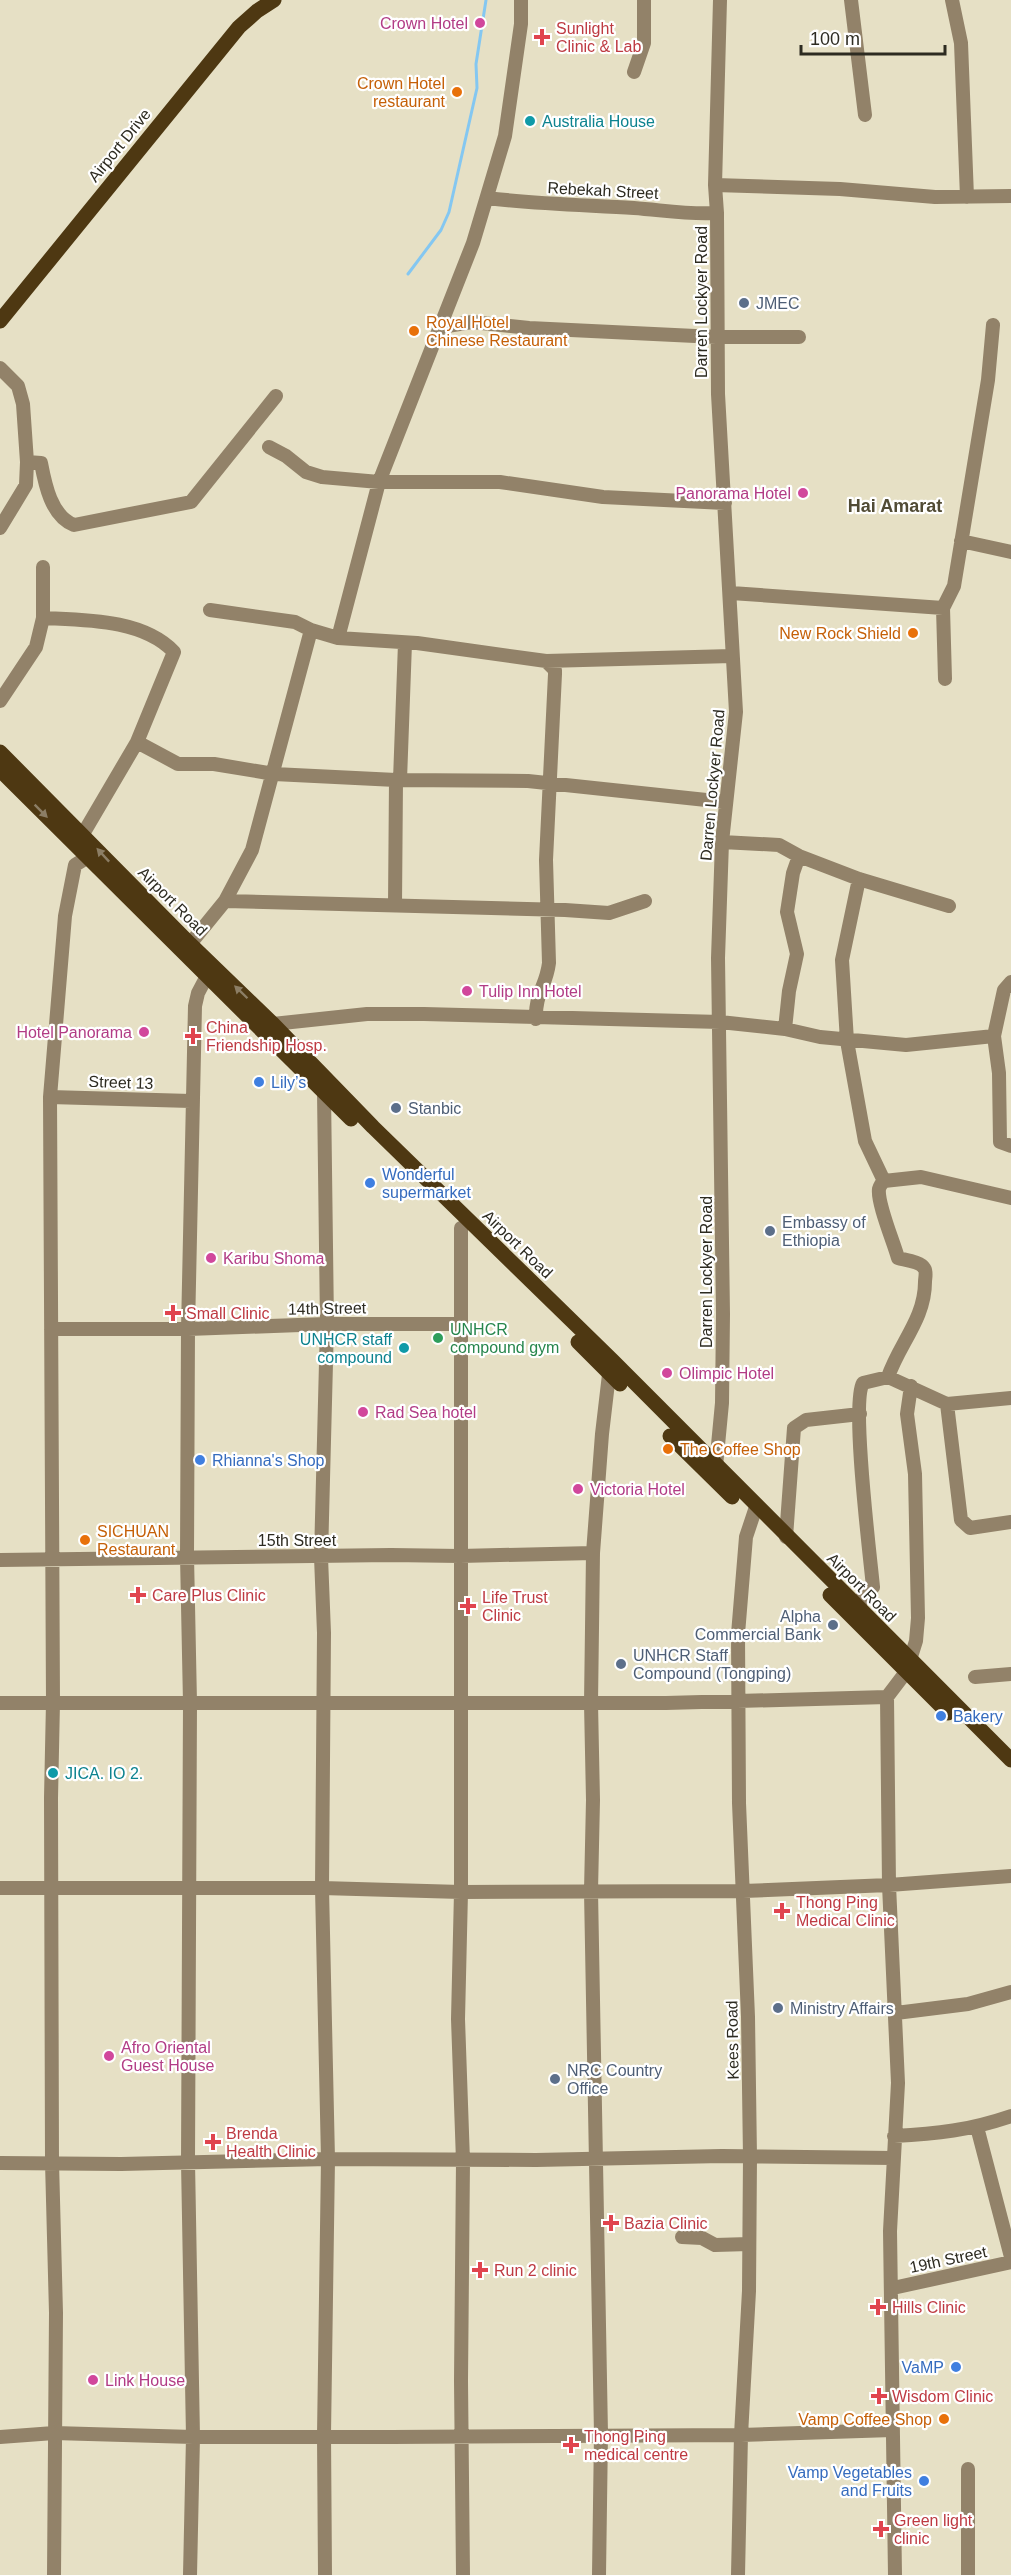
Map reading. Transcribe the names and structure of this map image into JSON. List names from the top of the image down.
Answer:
{
  "streets": {
    "main road": ["Airport Drive", "Airport Road"],
    "street": [
      "Rebekah Street",
      "Darren Lockyer Road",
      "Street 13",
      "14th Street",
      "15th Street",
      "Kees Road",
      "19th Street"
    ]
  },
  "crossings": [
    ["Rebekah Street", "Darren Lockyer Road"],
    ["Darren Lockyer Road", "Airport Road"],
    ["Airport Road", "Kees Road"]
  ],
  "districts": ["Hai Amarat"],
  "places": {
    "other": [
      "Crown Hotel",
      "Crown Hotel restaurant",
      "Australia House",
      "JMEC",
      "Royal Hotel Chinese Restaurant",
      "Panorama Hotel",
      "New Rock Shield",
      "Tulip Inn Hotel",
      "Hotel Panorama",
      "Lily’s",
      "Stanbic",
      "Wonderful supermarket",
      "Embassy of Ethiopia",
      "Karibu Shoma",
      "UNHCR compound gym",
      "UNHCR staff compound",
      "Olimpic Hotel",
      "Rad Sea hotel",
      "The Coffee Shop",
      "Rhianna's Shop",
      "Victoria Hotel",
      "SICHUAN Restaurant",
      "Alpha Commercial Bank",
      "UNHCR Staff Compound (Tongping)",
      "Bakery",
      "JICA. IO 2.",
      "Ministry Affairs",
      "Afro Oriental Guest House",
      "NRC Country Office",
      "VaMP",
      "Link House",
      "Vamp Coffee Shop",
      "Vamp Vegetables and Fruits"
    ],
    "health": [
      "Sunlight Clinic & Lab",
      "China Friendship Hosp.",
      "Small Clinic",
      "Care Plus Clinic",
      "Life Trust Clinic",
      "Thong Ping Medical Clinic",
      "Brenda Health Clinic",
      "Bazia Clinic",
      "Run 2 clinic",
      "Hills Clinic",
      "Wisdom Clinic",
      "Thong Ping medical centre",
      "Green light clinic"
    ]
  },
  "scale_bar": "100 m"
}
